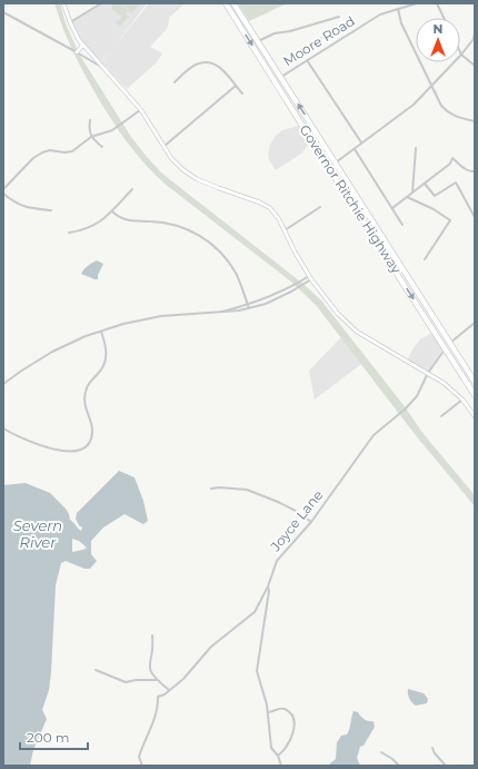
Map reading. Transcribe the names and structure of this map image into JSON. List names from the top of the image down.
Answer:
{
  "streets": {
    "highway": ["Governor Ritchie Highway"],
    "street": ["Moore Road", "Joyce Lane"]
  },
  "crossings": [
    ["Moore Road", "Governor Ritchie Highway"],
    ["Governor Ritchie Highway", "Joyce Lane"]
  ],
  "water": ["Severn River"],
  "scale_bar": "200 m",
  "north": "top"
}
